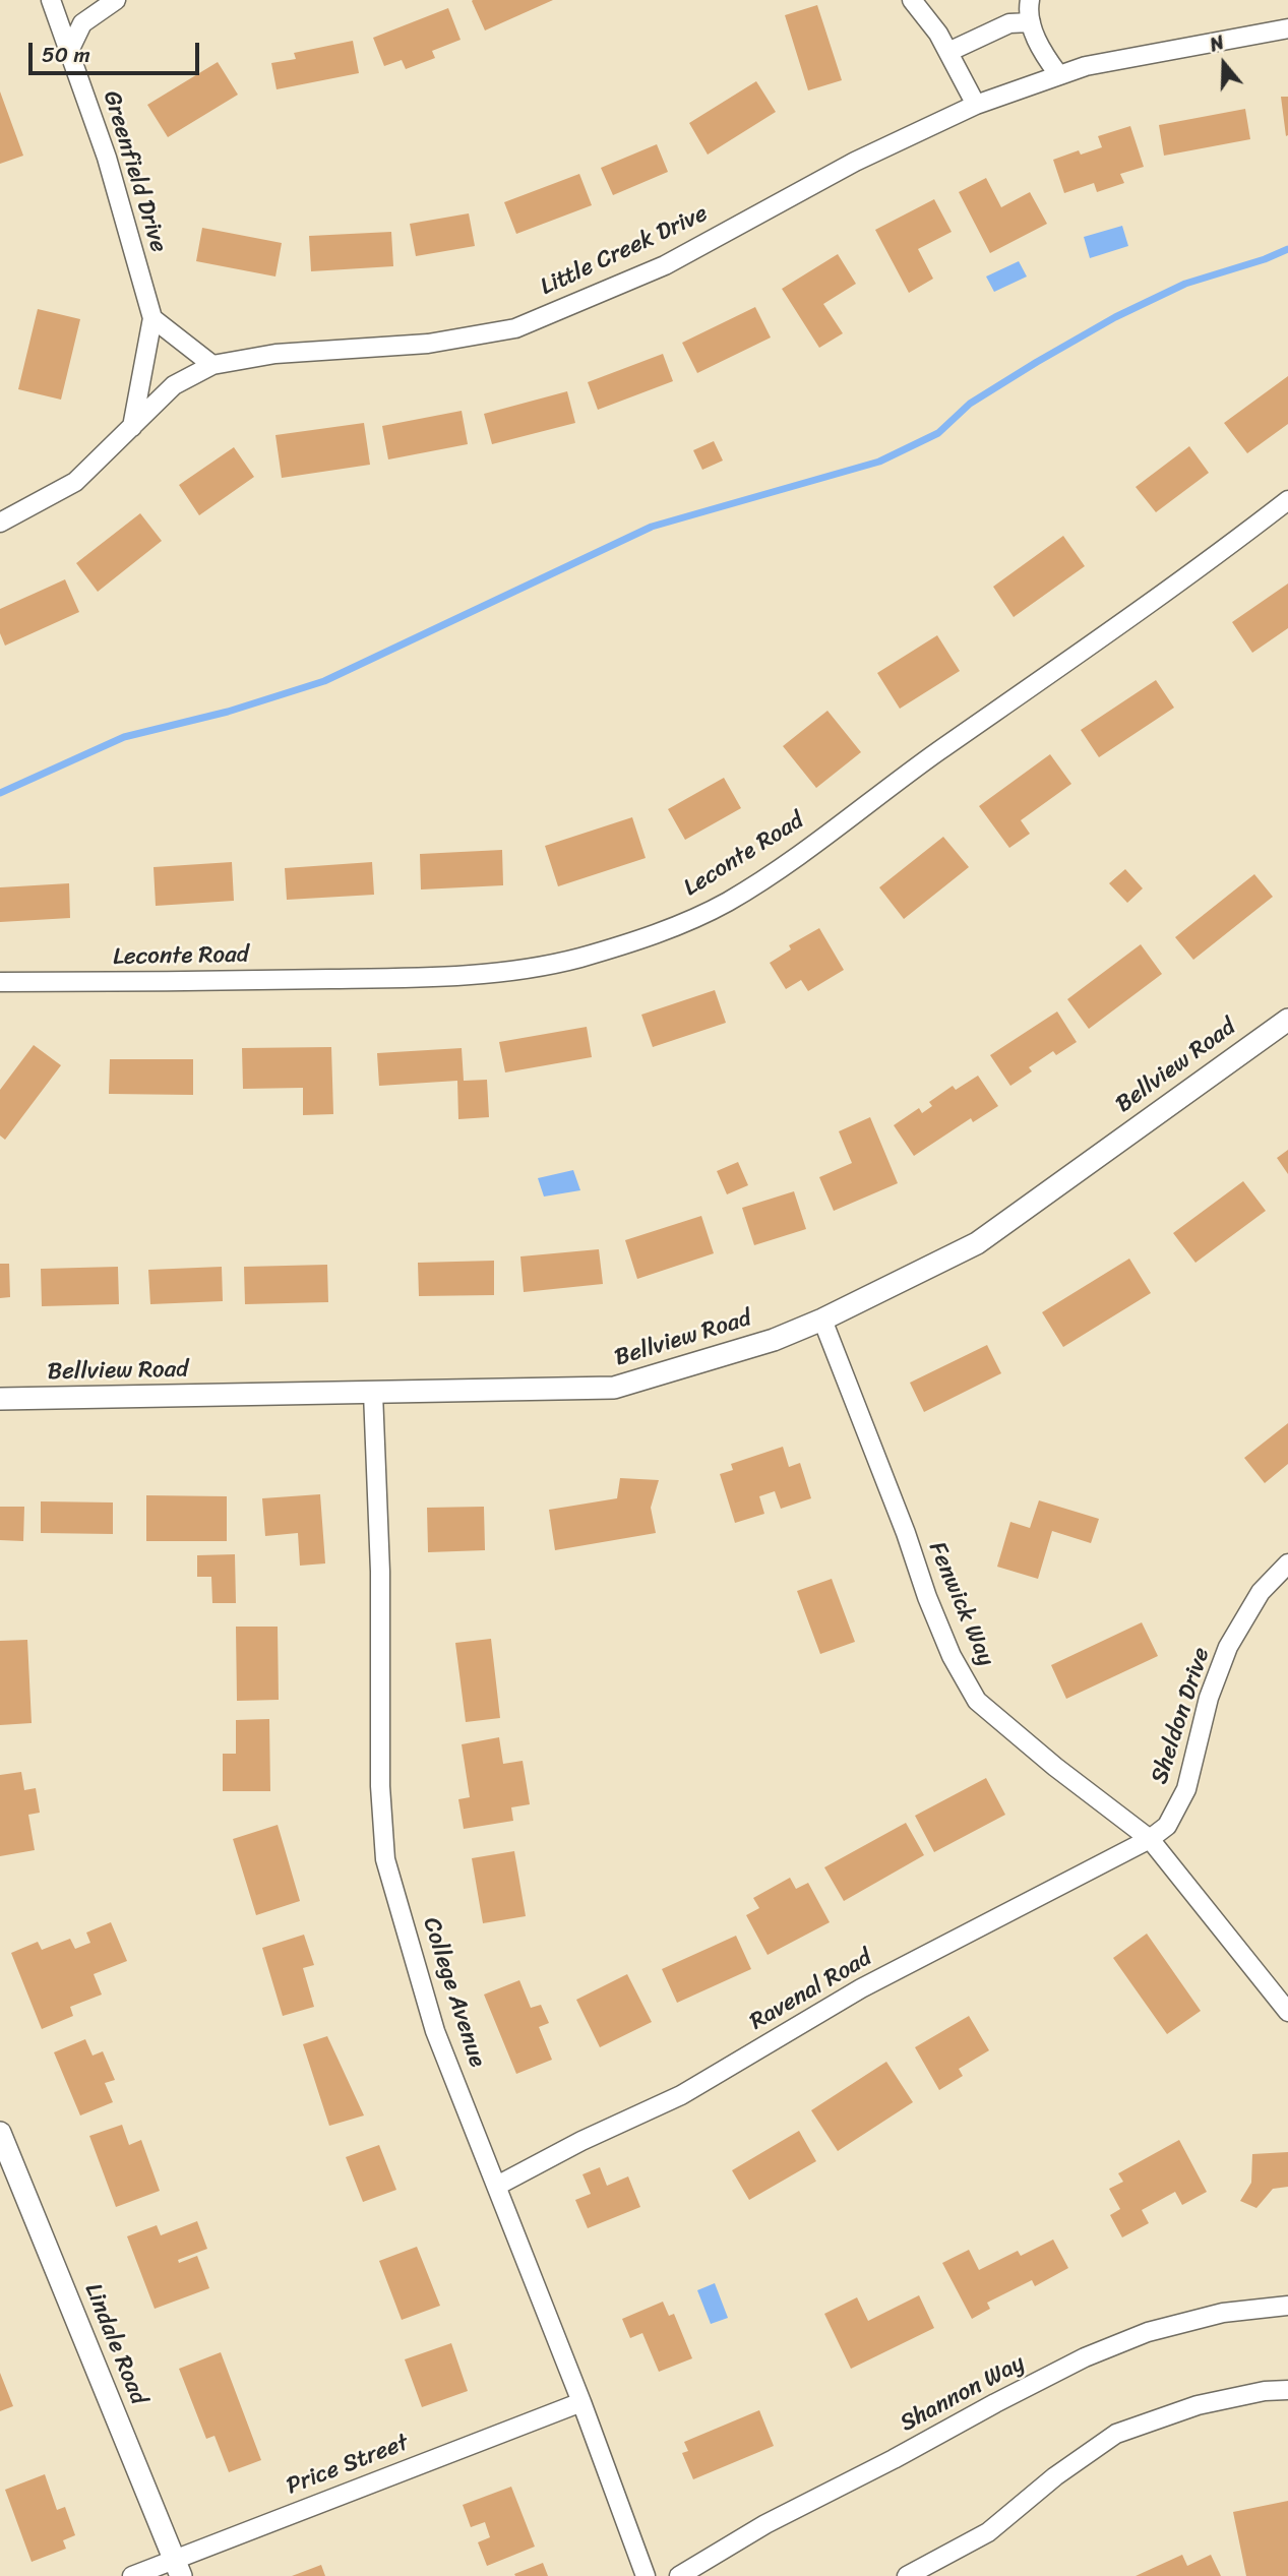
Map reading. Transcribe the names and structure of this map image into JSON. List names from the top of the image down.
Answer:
{
  "streets": {
    "street": [
      "Greenfield Drive",
      "Little Creek Drive",
      "Leconte Road",
      "Bellview Road",
      "Fenwick Way",
      "Sheldon Drive",
      "Ravenal Road",
      "College Avenue",
      "Lindale Road",
      "Shannon Way",
      "Price Street"
    ]
  },
  "crossings": [
    ["Greenfield Drive", "Little Creek Drive"],
    ["Bellview Road", "Fenwick Way"],
    ["Bellview Road", "College Avenue"],
    ["Fenwick Way", "Sheldon Drive"],
    ["Fenwick Way", "Ravenal Road"],
    ["Sheldon Drive", "Ravenal Road"],
    ["Ravenal Road", "College Avenue"],
    ["College Avenue", "Price Street"],
    ["Lindale Road", "Price Street"]
  ],
  "scale_bar": "50 m",
  "north": "top"
}
